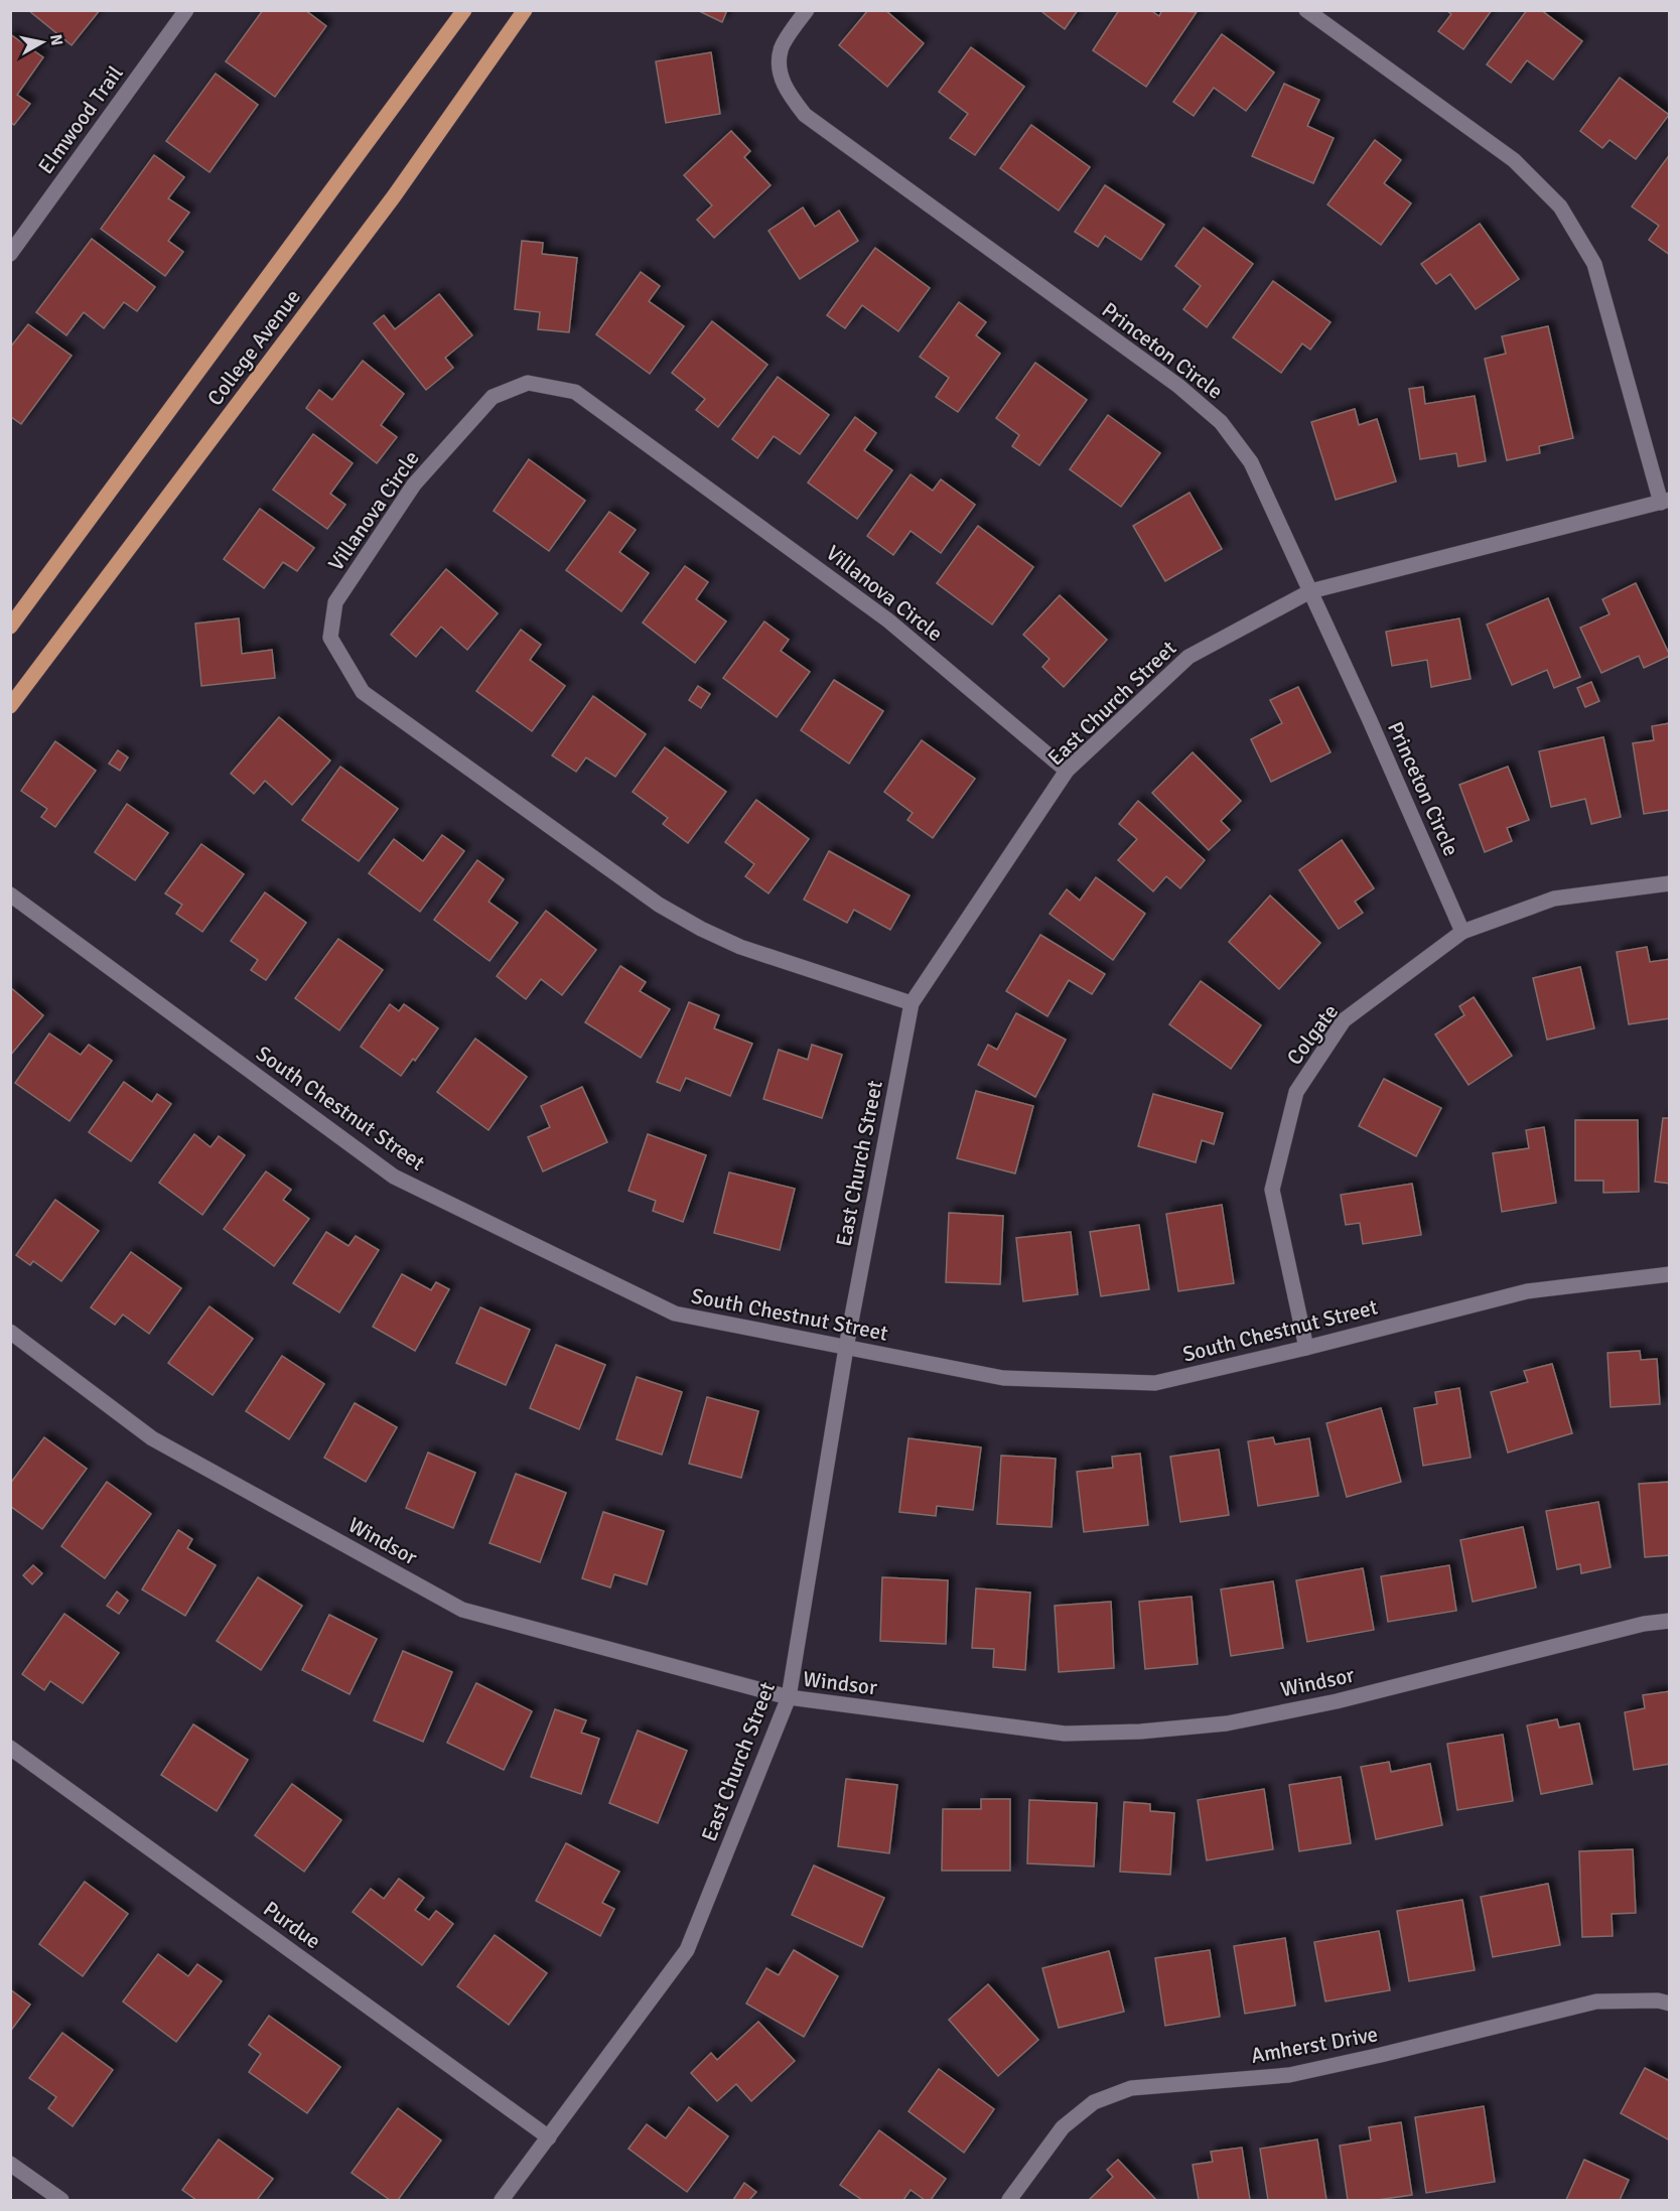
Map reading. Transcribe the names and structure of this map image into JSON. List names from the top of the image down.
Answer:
{
  "streets": {
    "main road": ["College Avenue"],
    "street": [
      "Elmwood Trail",
      "Princeton Circle",
      "Villanova Circle",
      "East Church Street",
      "Colgate",
      "South Chestnut Street",
      "Windsor",
      "Purdue",
      "Amherst Drive"
    ]
  },
  "crossings": [
    ["Princeton Circle", "East Church Street"],
    ["Princeton Circle", "Colgate"],
    ["Villanova Circle", "East Church Street"],
    ["East Church Street", "South Chestnut Street"],
    ["East Church Street", "Windsor"],
    ["East Church Street", "Purdue"],
    ["Colgate", "South Chestnut Street"]
  ],
  "north": "right"
}
